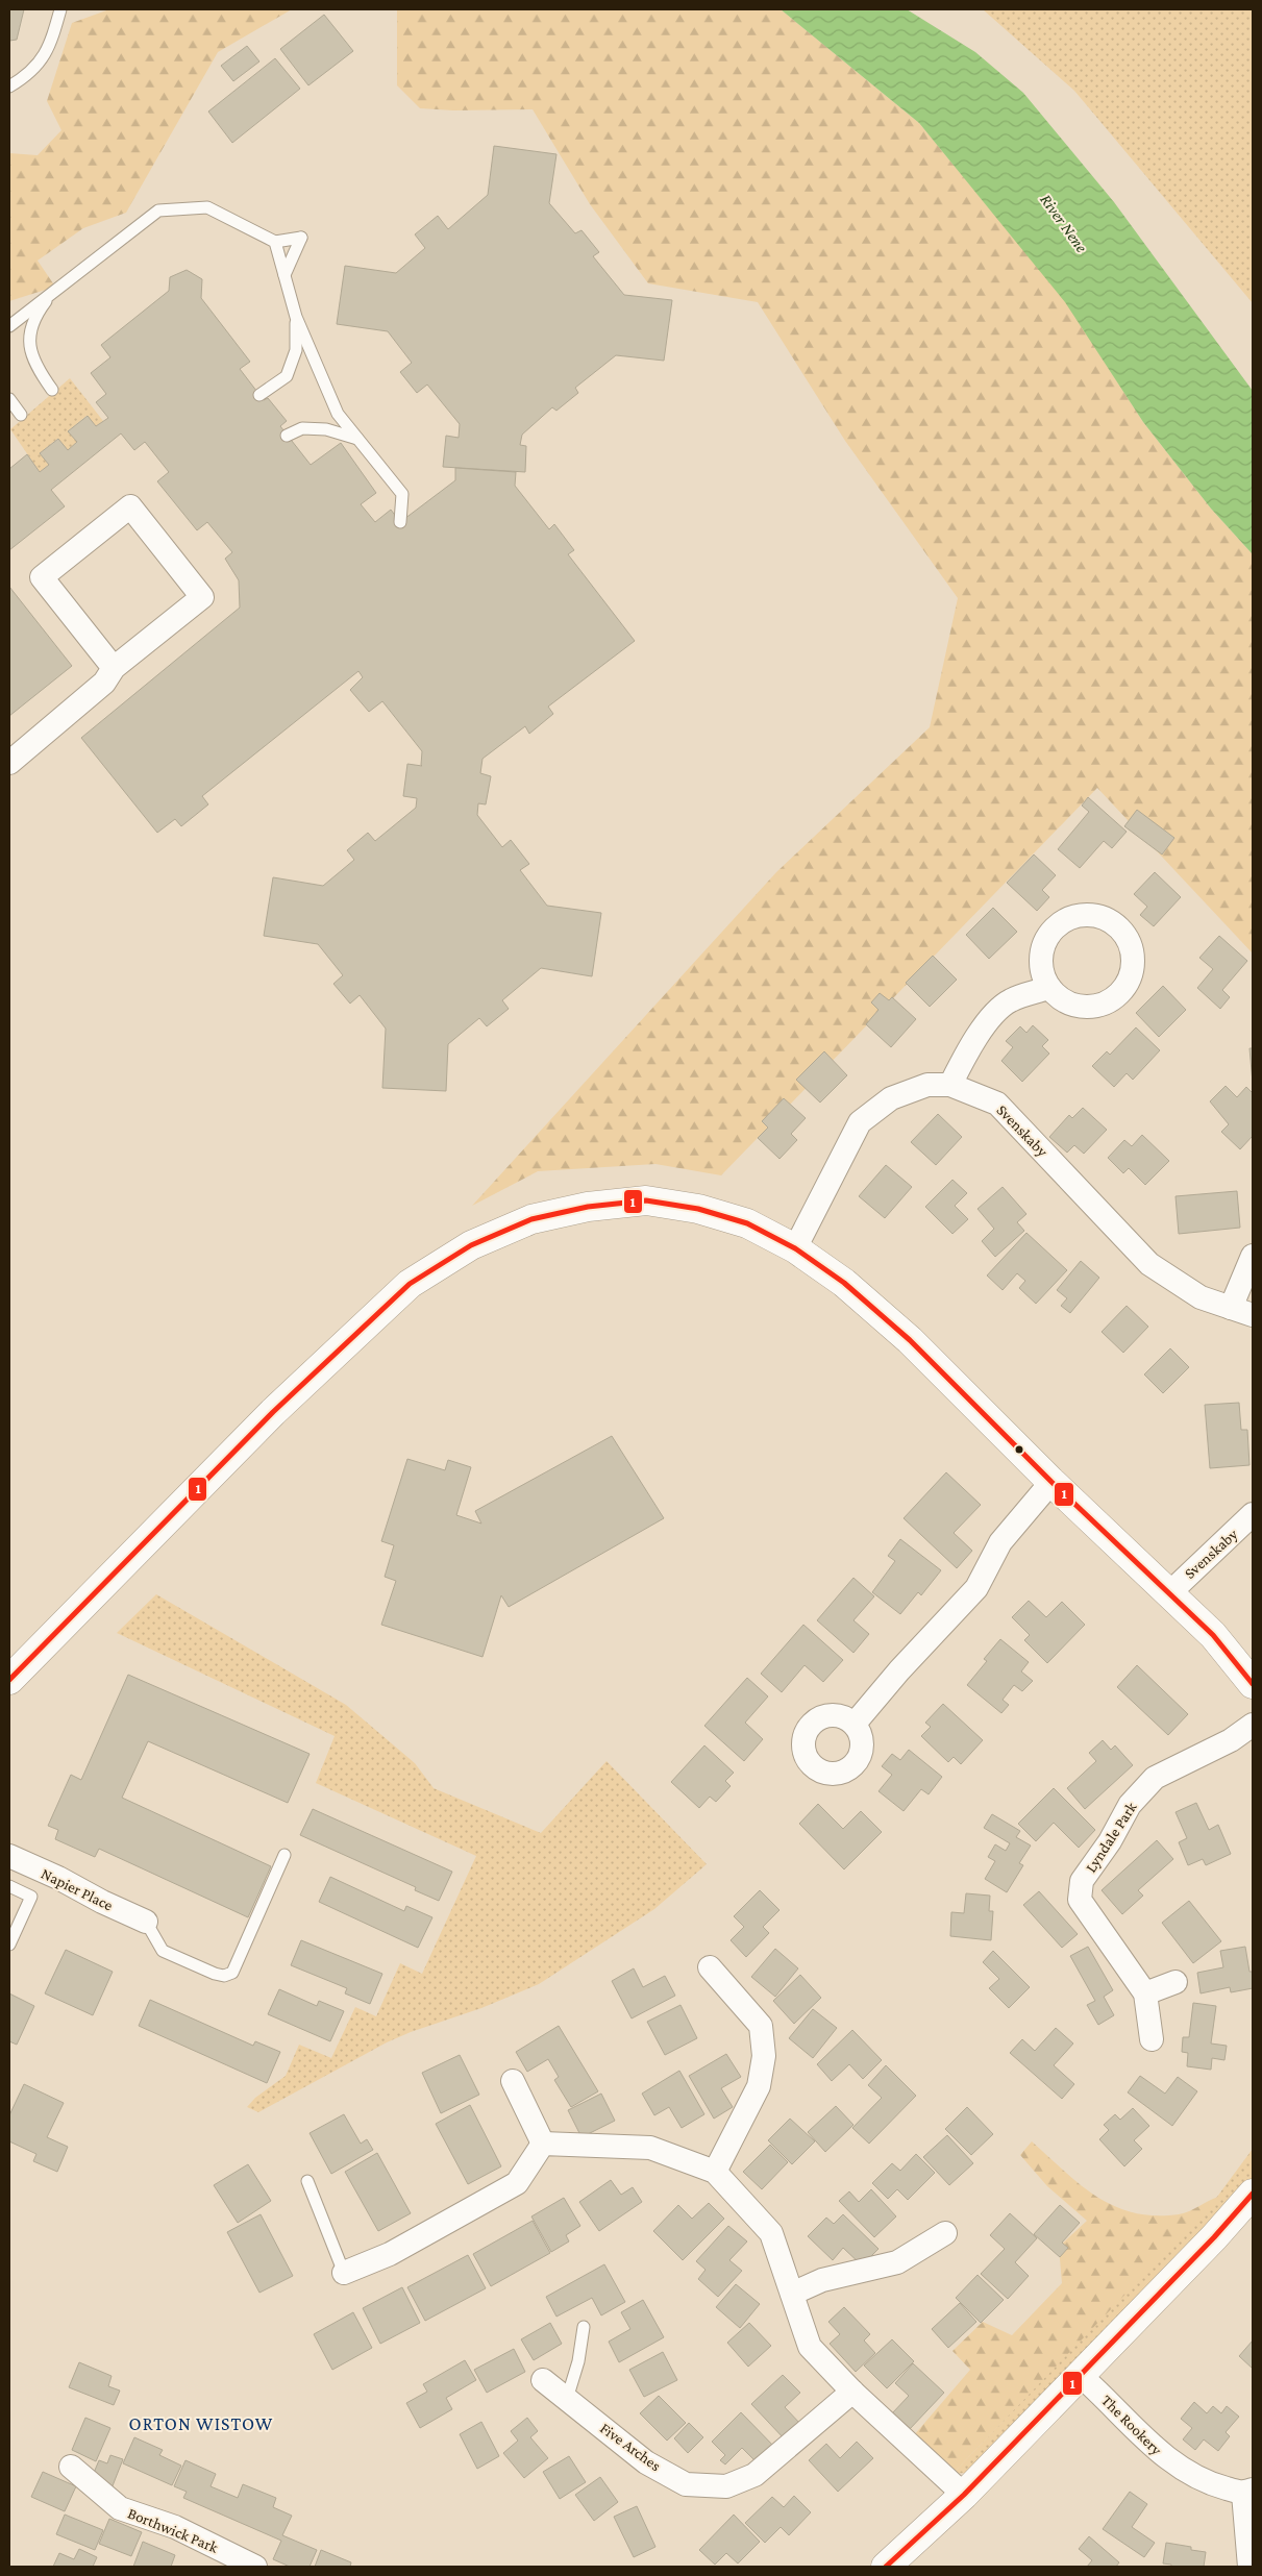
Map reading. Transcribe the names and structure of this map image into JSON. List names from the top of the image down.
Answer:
{
  "streets": {
    "street": [
      "Svenskaby",
      "Lyndale Park",
      "Napier Place",
      "The Rookery",
      "Five Arches",
      "Borthwick Park"
    ]
  },
  "districts": ["ORTON WISTOW"],
  "water": ["River Nene"],
  "lines": ["transit line 1"]
}
